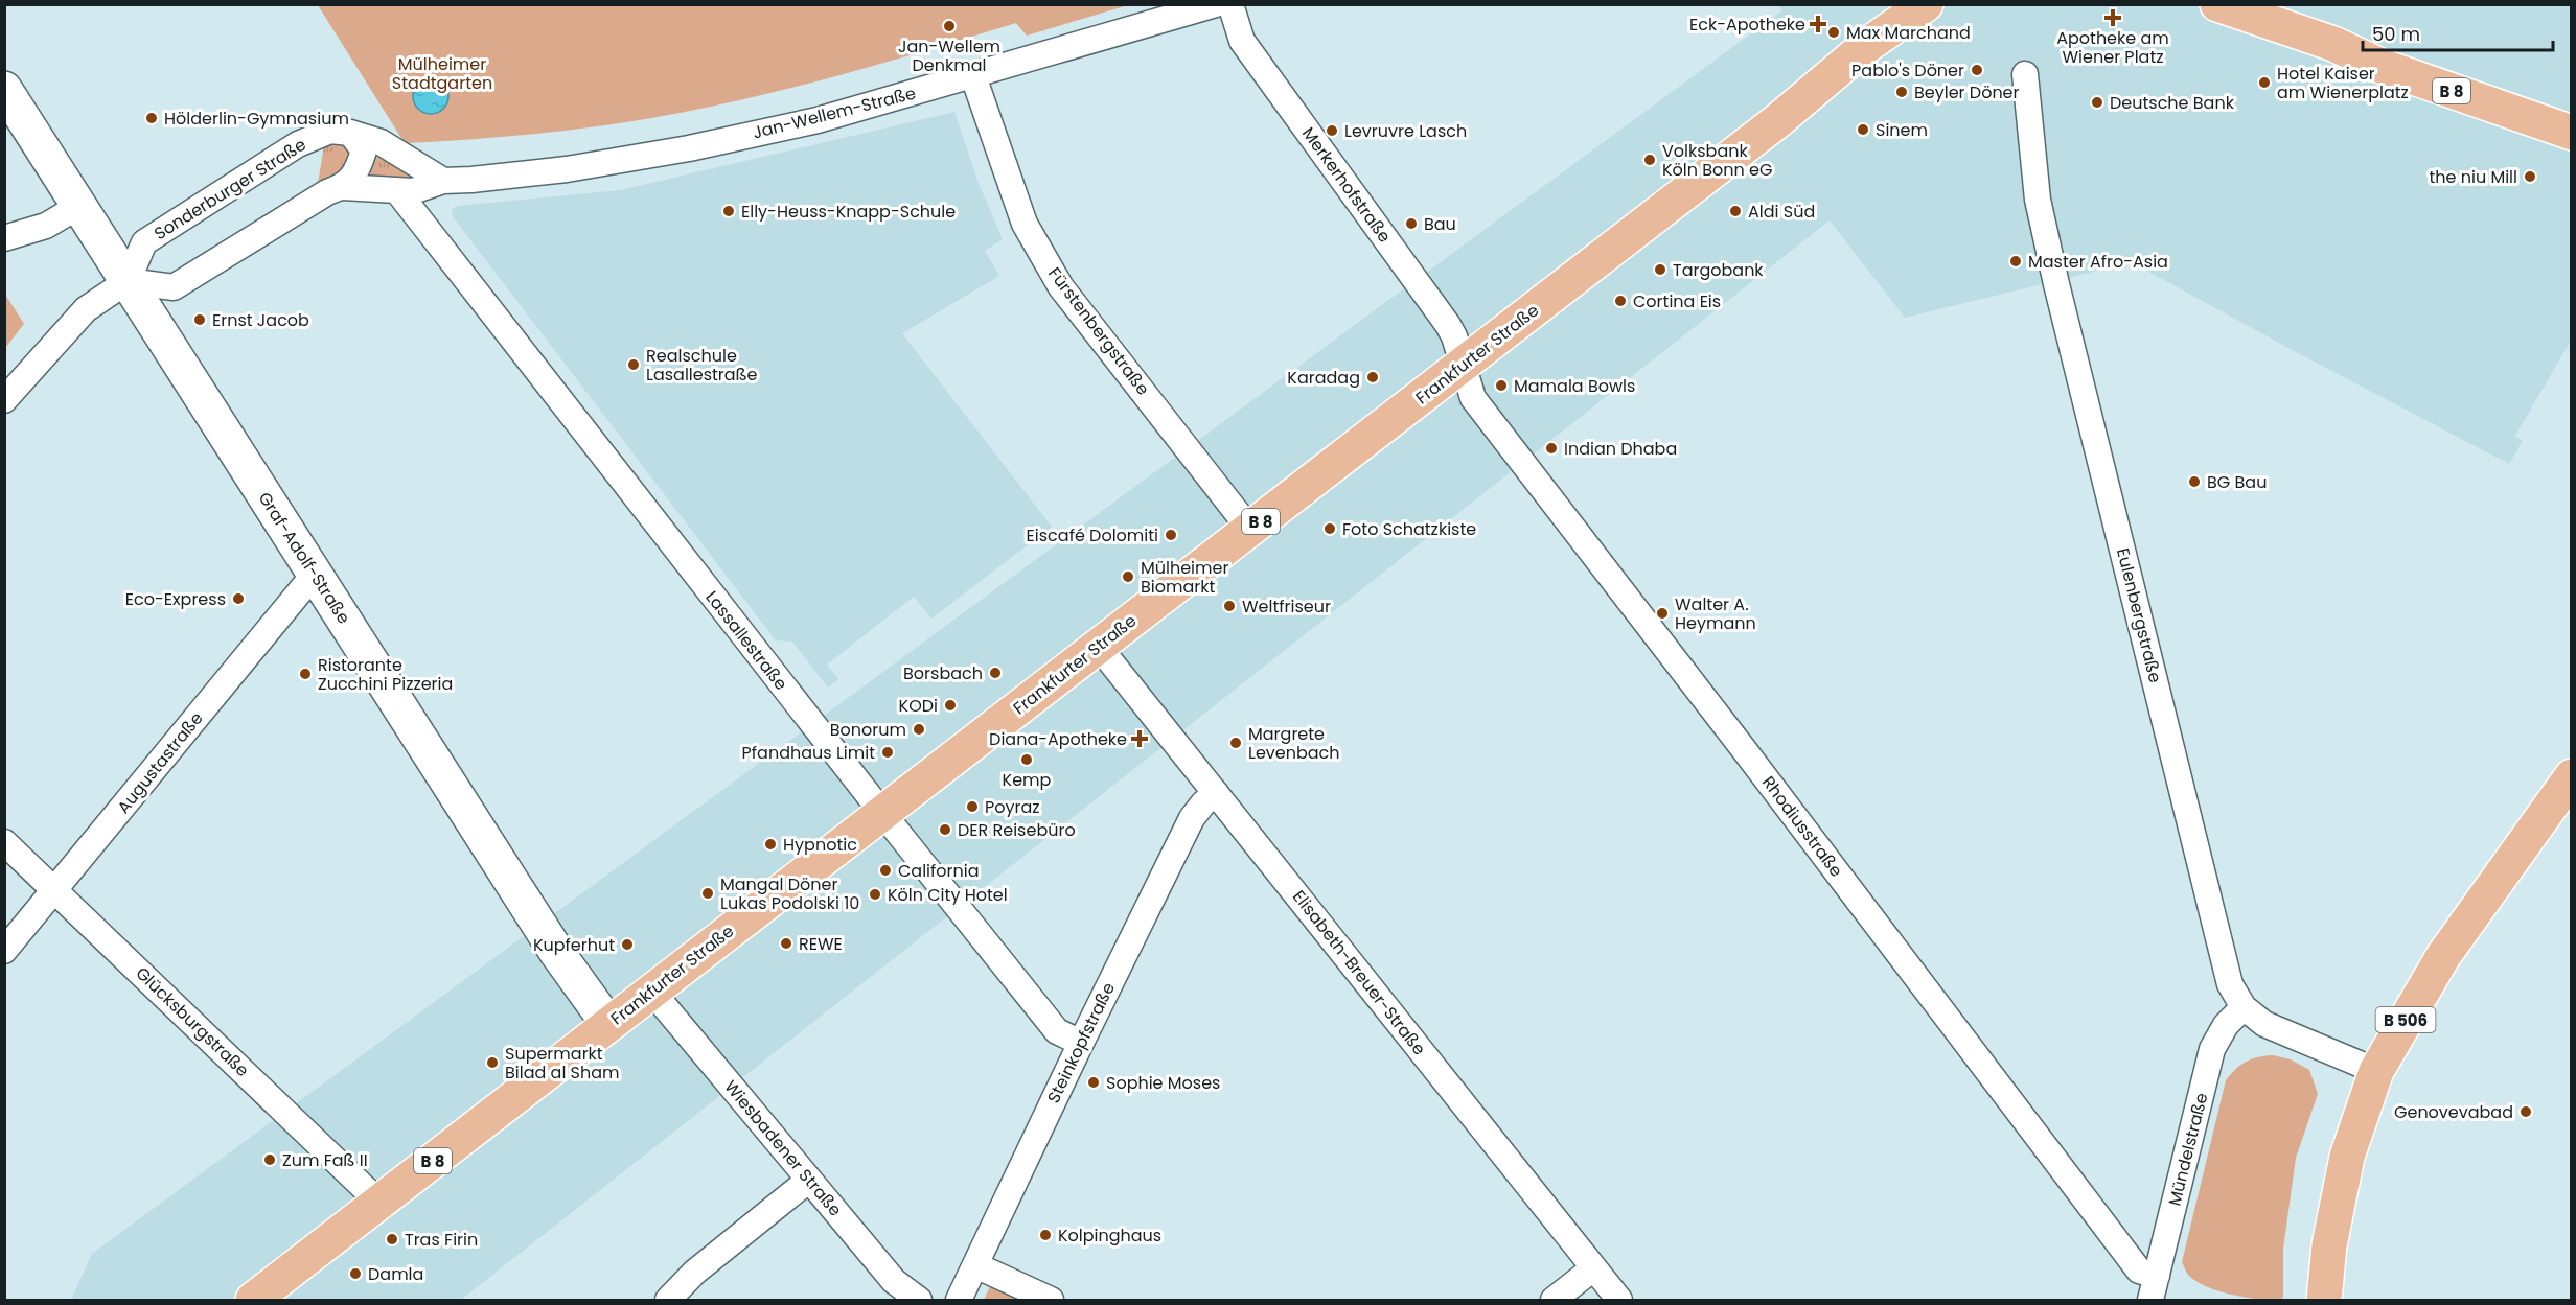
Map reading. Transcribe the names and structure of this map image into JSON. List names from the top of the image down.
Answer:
{
  "streets": {
    "main road": ["B 8", "Frankfurter Straße", "B 506"],
    "street": [
      "Jan-Wellem-Straße",
      "Merkerhofstraße",
      "Sonderburger Straße",
      "Fürstenbergstraße",
      "Graf-Adolf-Straße",
      "Eulenbergstraße",
      "Lassallestraße",
      "Augustastraße",
      "Rhodiusstraße",
      "Elisabeth-Breuer-Straße",
      "Glücksburgstraße",
      "Steinkopfstraße",
      "Wiesbadener Straße",
      "Mündelstraße"
    ]
  },
  "crossings": [
    ["Jan-Wellem-Straße", "Fürstenbergstraße"],
    ["Jan-Wellem-Straße", "Lassallestraße"],
    ["Merkerhofstraße", "Frankfurter Straße"],
    ["Merkerhofstraße", "Rhodiusstraße"],
    ["Sonderburger Straße", "Graf-Adolf-Straße"],
    ["Fürstenbergstraße", "Frankfurter Straße"],
    ["Frankfurter Straße", "Graf-Adolf-Straße"],
    ["Frankfurter Straße", "Lassallestraße"],
    ["Frankfurter Straße", "Rhodiusstraße"],
    ["Frankfurter Straße", "Elisabeth-Breuer-Straße"],
    ["Frankfurter Straße", "Glücksburgstraße"],
    ["Frankfurter Straße", "Wiesbadener Straße"],
    ["Graf-Adolf-Straße", "Augustastraße"],
    ["Eulenbergstraße", "B 506"],
    ["Eulenbergstraße", "Mündelstraße"],
    ["Lassallestraße", "Steinkopfstraße"],
    ["Augustastraße", "Glücksburgstraße"],
    ["Rhodiusstraße", "Mündelstraße"],
    ["Elisabeth-Breuer-Straße", "Steinkopfstraße"]
  ],
  "parks": ["Mülheimer Stadtgarten"],
  "places": {
    "health": ["Apotheke am Wiener Platz", "Eck-Apotheke", "Diana-Apotheke"],
    "other": [
      "Jan-Wellem Denkmal",
      "Max Marchand",
      "Pablo's Döner",
      "Hotel Kaiser am Wienerplatz",
      "Beyler Döner",
      "Deutsche Bank",
      "Hölderlin-Gymnasium",
      "Sinem",
      "Levruvre Lasch",
      "Volksbank Köln Bonn eG",
      "the niu Mill",
      "Elly-Heuss-Knapp-Schule",
      "Aldi Süd",
      "Bau",
      "Master Afro-Asia",
      "Targobank",
      "Cortina Eis",
      "Ernst Jacob",
      "Realschule Lasallestraße",
      "Karadag",
      "Mamala Bowls",
      "Indian Dhaba",
      "BG Bau",
      "Foto Schatzkiste",
      "Eiscafé Dolomiti",
      "Mülheimer Biomarkt",
      "Eco-Express",
      "Weltfriseur",
      "Walter A. Heymann",
      "Borsbach",
      "Ristorante Zucchini Pizzeria",
      "KODi",
      "Bonorum",
      "Margrete Levenbach",
      "Pfandhaus Limit",
      "Kemp",
      "Poyraz",
      "DER Reisebüro",
      "Hypnotic",
      "California",
      "Mangal Döner Lukas Podolski 10",
      "Köln City Hotel",
      "REWE",
      "Kupferhut",
      "Supermarkt Bilad al Sham",
      "Sophie Moses",
      "Genovevabad",
      "Zum Faß II",
      "Kolpinghaus",
      "Tras Firin",
      "Damla"
    ]
  },
  "scale_bar": "50 m"
}
